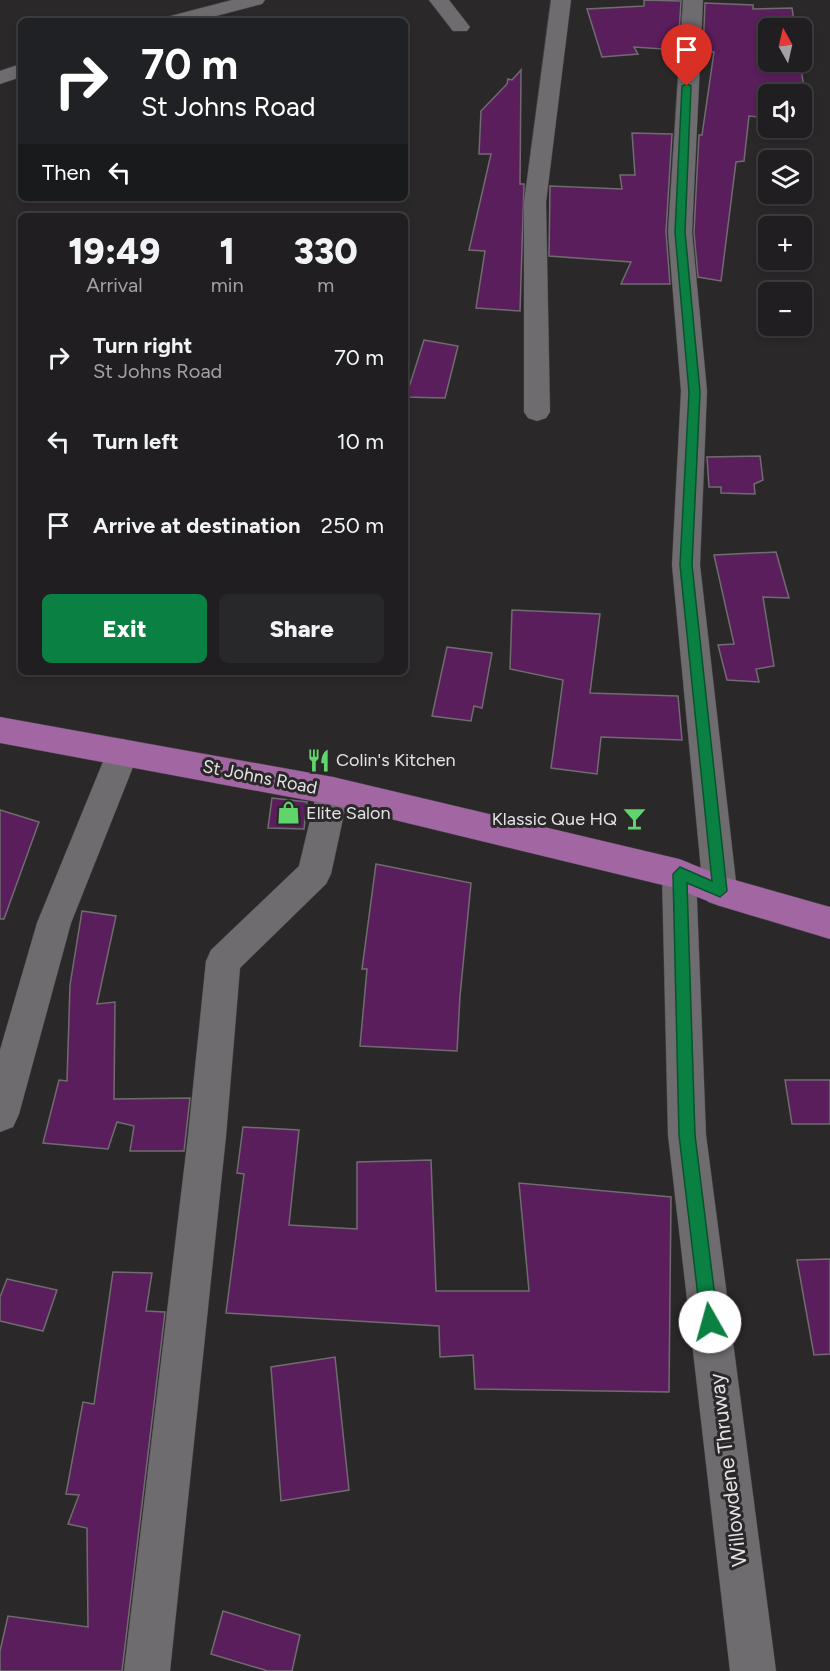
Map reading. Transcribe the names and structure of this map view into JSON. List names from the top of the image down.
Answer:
{
  "streets": {
    "main road": ["St Johns Road"],
    "street": ["Willowdene Thruway"]
  },
  "crossings": [
    ["St Johns Road", "Willowdene Thruway"]
  ],
  "places": {
    "restaurant": ["Colin's Kitchen"],
    "shop": ["Elite Salon"],
    "bar": ["Klassic Que HQ"]
  },
  "north": "top",
  "page": {
    "map_buttons": ["+", "−"],
    "turn": ["70 m", "St Johns Road"],
    "then": "Then",
    "eta": [
      "19:49",
      "Arrival",
      "1",
      "min",
      "330",
      "m"
    ],
    "list": [
      {
        "name": "Turn right",
        "note": "St Johns Road",
        "value": "70 m"
      },
      {
        "name": "Turn left",
        "value": "10 m"
      },
      {
        "name": "Arrive at destination",
        "value": "250 m"
      }
    ],
    "buttons": ["Exit", "Share"]
  }
}
